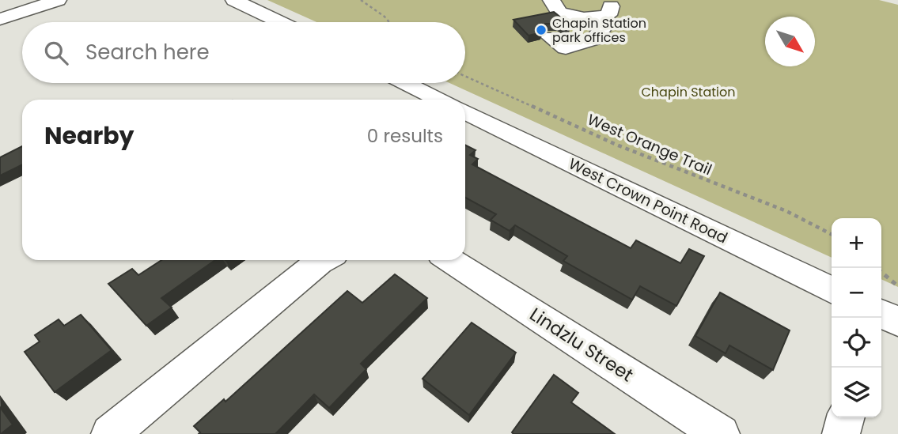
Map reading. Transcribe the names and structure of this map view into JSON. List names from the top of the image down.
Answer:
{
  "streets": {
    "street": ["West Crown Point Road", "Lindzlu Street"],
    "path": ["West Orange Trail"]
  },
  "parks": ["Chapin Station"],
  "places": ["Chapin Station park offices"],
  "north": "bottom right",
  "page": {
    "search": "Search here",
    "heading": ["Nearby", "0 results"],
    "map_buttons": ["+", "−"]
  }
}
